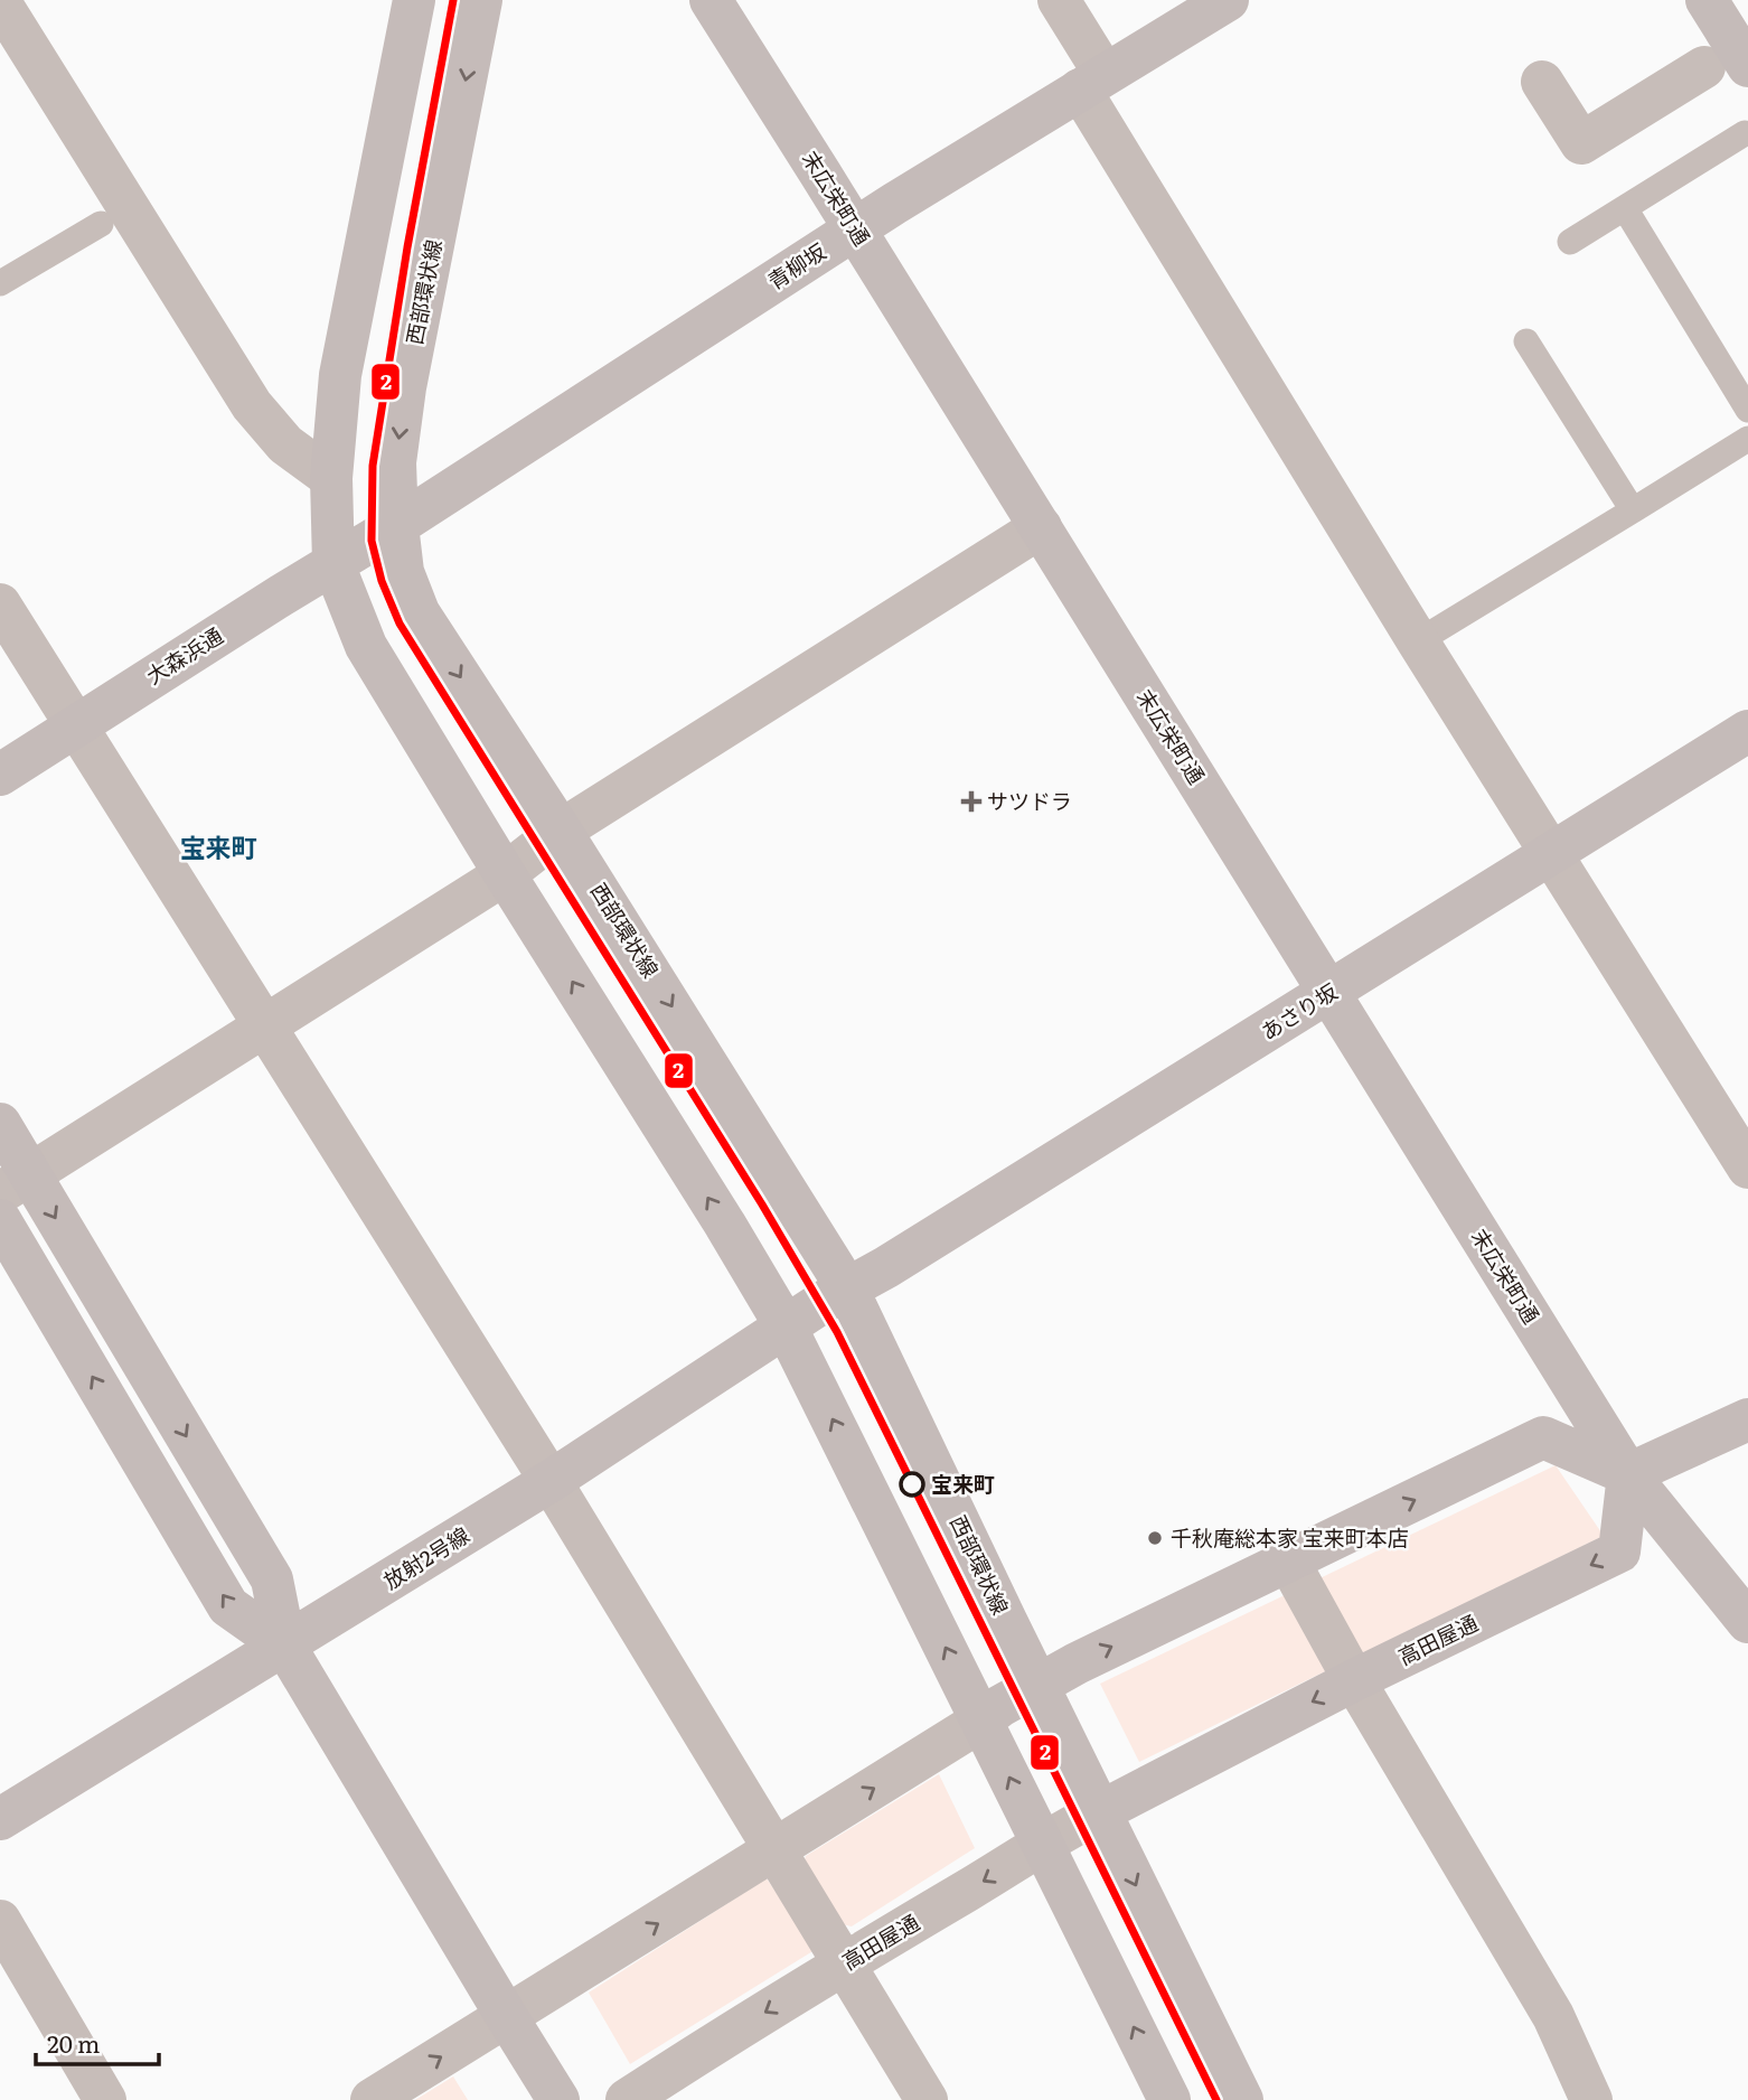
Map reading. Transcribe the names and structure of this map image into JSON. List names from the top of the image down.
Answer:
{
  "streets": {
    "street": [
      "末広栄町通",
      "青柳坂",
      "西部環状線",
      "大森浜通",
      "あさり坂",
      "放射2号線",
      "高田屋通"
    ]
  },
  "crossings": [
    ["末広栄町通", "青柳坂"],
    ["末広栄町通", "あさり坂"],
    ["末広栄町通", "高田屋通"],
    ["青柳坂", "西部環状線"],
    ["青柳坂", "大森浜通"],
    ["西部環状線", "大森浜通"],
    ["西部環状線", "あさり坂"],
    ["西部環状線", "放射2号線"],
    ["西部環状線", "高田屋通"],
    ["あさり坂", "放射2号線"]
  ],
  "districts": ["宝来町"],
  "places": {
    "health": ["サツドラ"],
    "other": ["宝来町", "千秋庵総本家 宝来町本店"]
  },
  "lines": ["transit line 2"],
  "scale_bar": "20 m"
}
